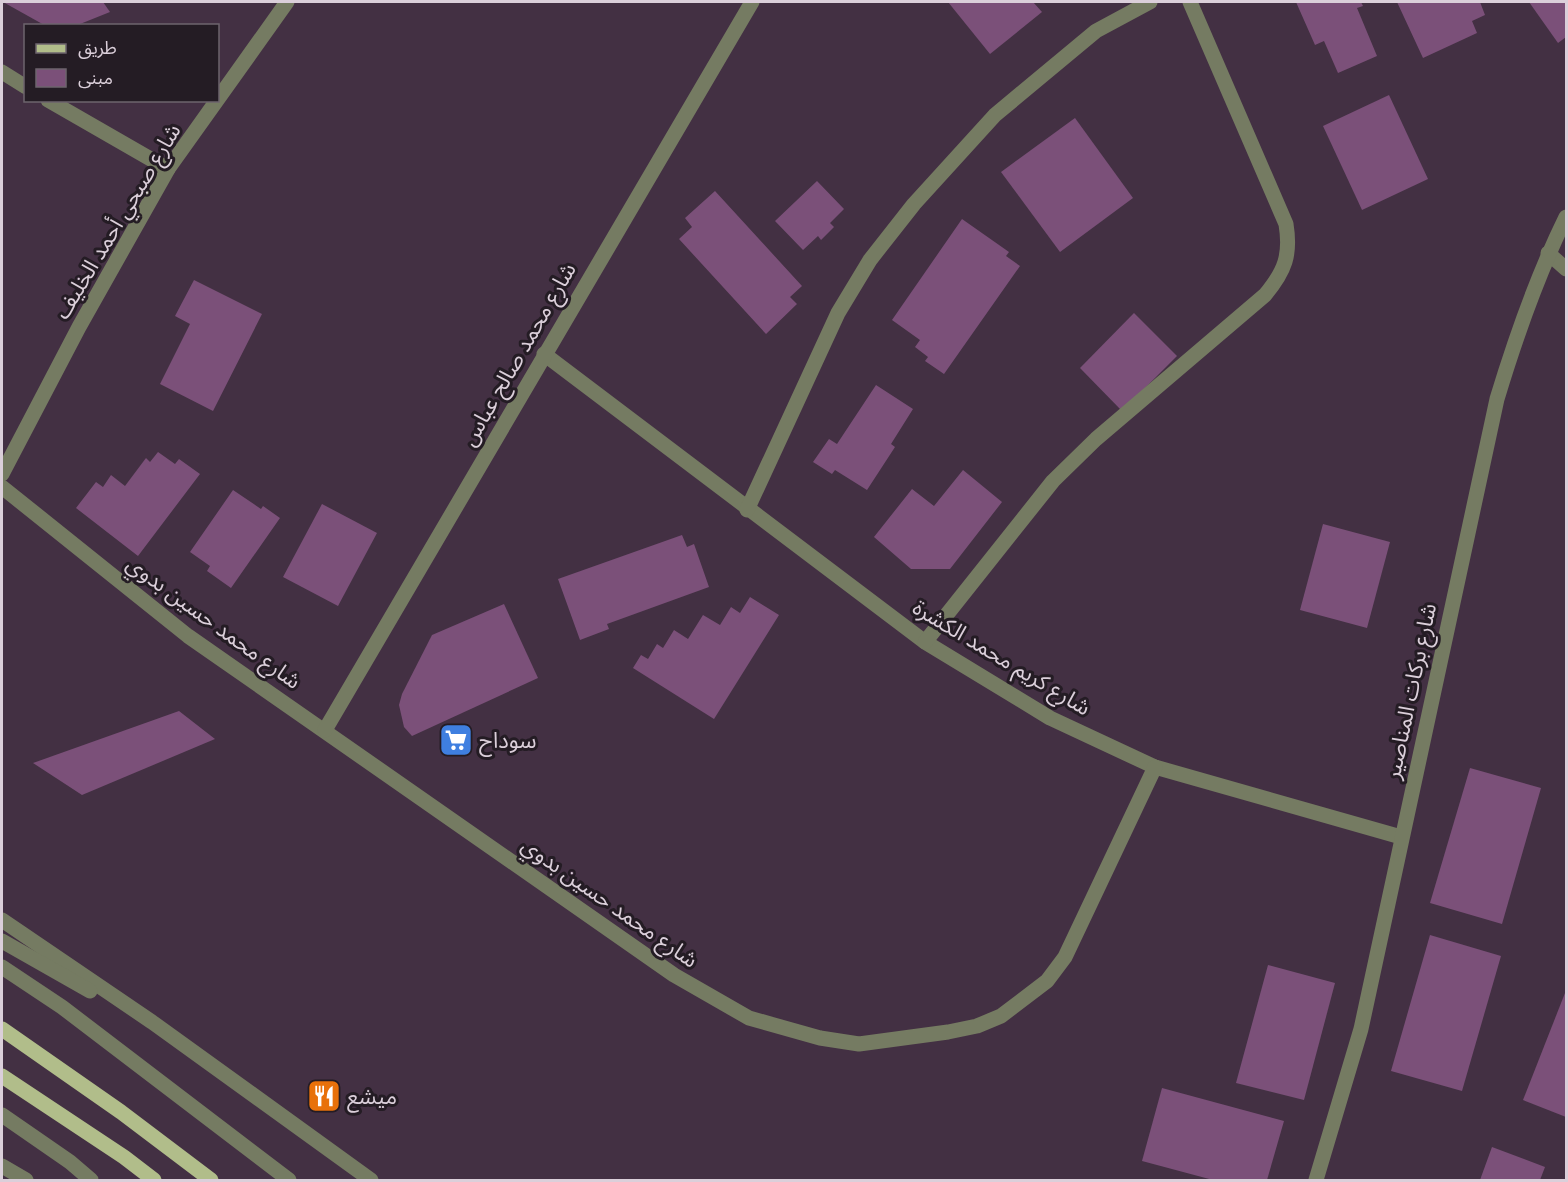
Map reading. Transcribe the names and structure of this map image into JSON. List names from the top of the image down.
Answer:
{
  "streets": {
    "street": [
      "شارع صبحي أحمد الخليف",
      "شارع محمد صالح عباس",
      "شارع محمد حسين بدوي",
      "شارع كريم محمد الكشرة",
      "شارع بركات المناصير"
    ]
  },
  "crossings": [
    ["شارع محمد صالح عباس", "شارع محمد حسين بدوي"],
    ["شارع محمد صالح عباس", "شارع كريم محمد الكشرة"],
    ["شارع محمد حسين بدوي", "شارع كريم محمد الكشرة"],
    ["شارع كريم محمد الكشرة", "شارع بركات المناصير"]
  ],
  "places": {
    "supermarket": ["سوداح"],
    "restaurant": ["ميشع"]
  },
  "legend": ["طريق", "مبنى"]
}
